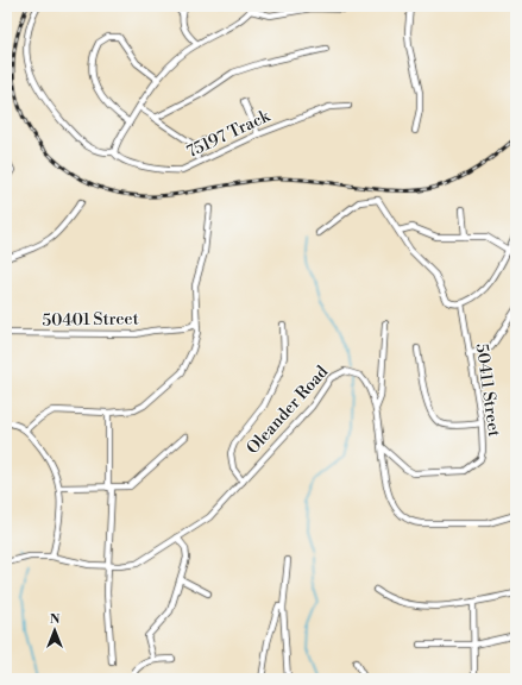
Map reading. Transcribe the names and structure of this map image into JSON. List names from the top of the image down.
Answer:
{
  "streets": {
    "street": [
      "75197 Track",
      "50401 Street",
      "50411 Street",
      "Oleander Road"
    ]
  },
  "crossings": [
    ["50411 Street", "Oleander Road"]
  ],
  "north": "top"
}
